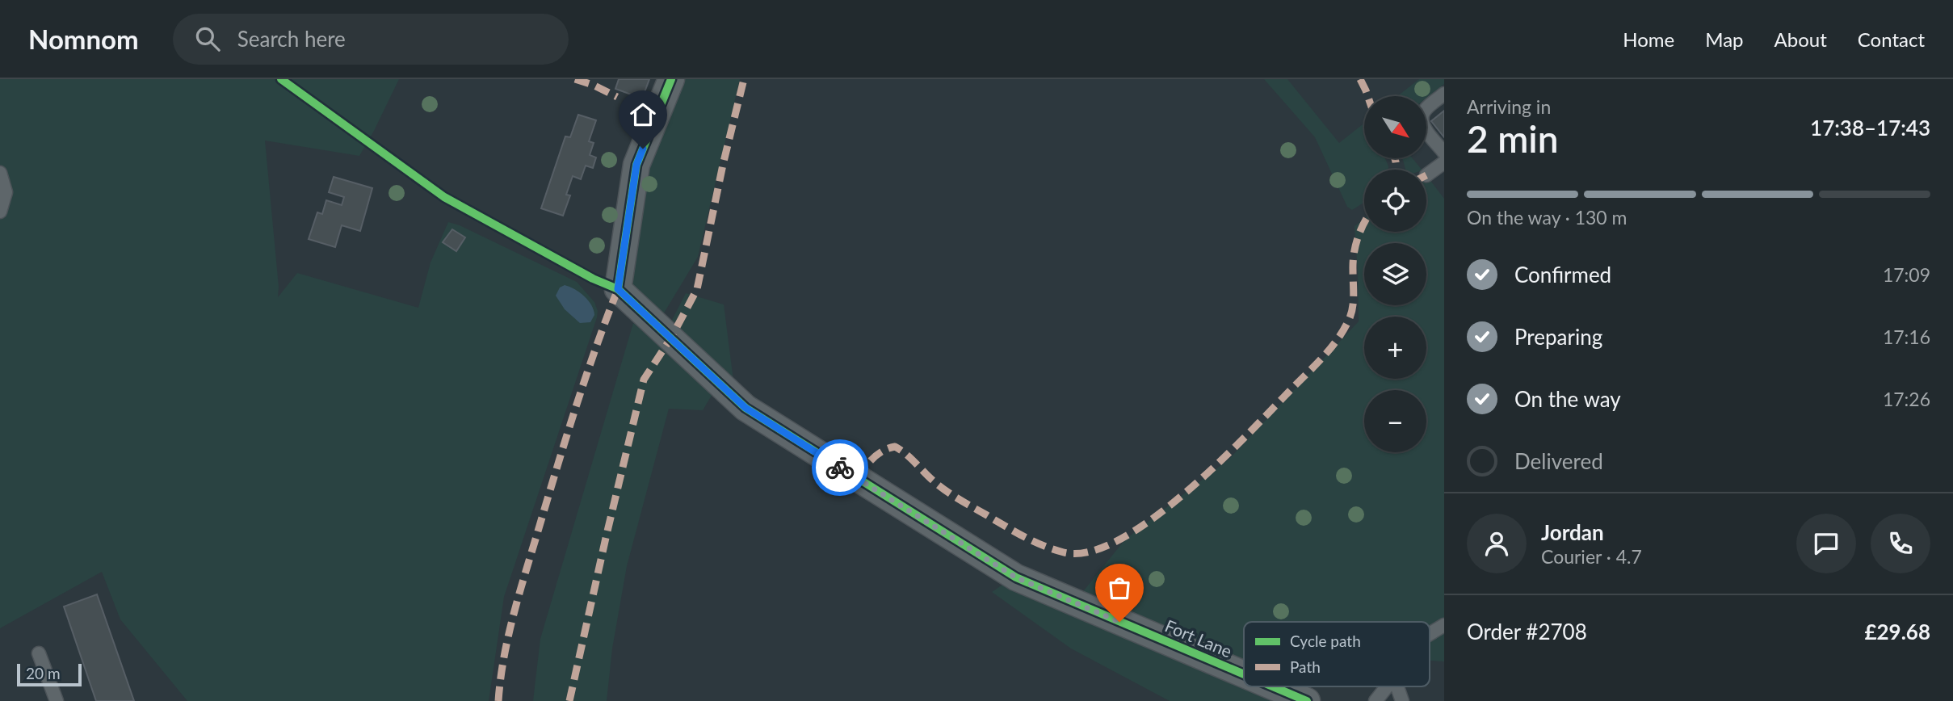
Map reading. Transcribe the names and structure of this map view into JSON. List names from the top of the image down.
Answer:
{
  "streets": {
    "street": ["Fort Lane"]
  },
  "legend": ["Cycle path", "Path"],
  "scale_bar": "20 m",
  "north": "bottom right",
  "page": {
    "header": "Nomnom",
    "search": "Search here",
    "nav": [
      "Home",
      "Map",
      "About",
      "Contact"
    ],
    "heading": ["2 min", "Arriving in", "17:38–17:43"],
    "panel": [
      "Jordan",
      "Courier · 4.7",
      "Order #2708",
      "£29.68"
    ],
    "map_buttons": ["+", "−"],
    "bar": "On the way · 130 m",
    "list": [
      ["Confirmed", "17:09"],
      ["Preparing", "17:16"],
      ["On the way", "17:26"],
      "Delivered"
    ],
    "scale": "20 m"
  }
}
